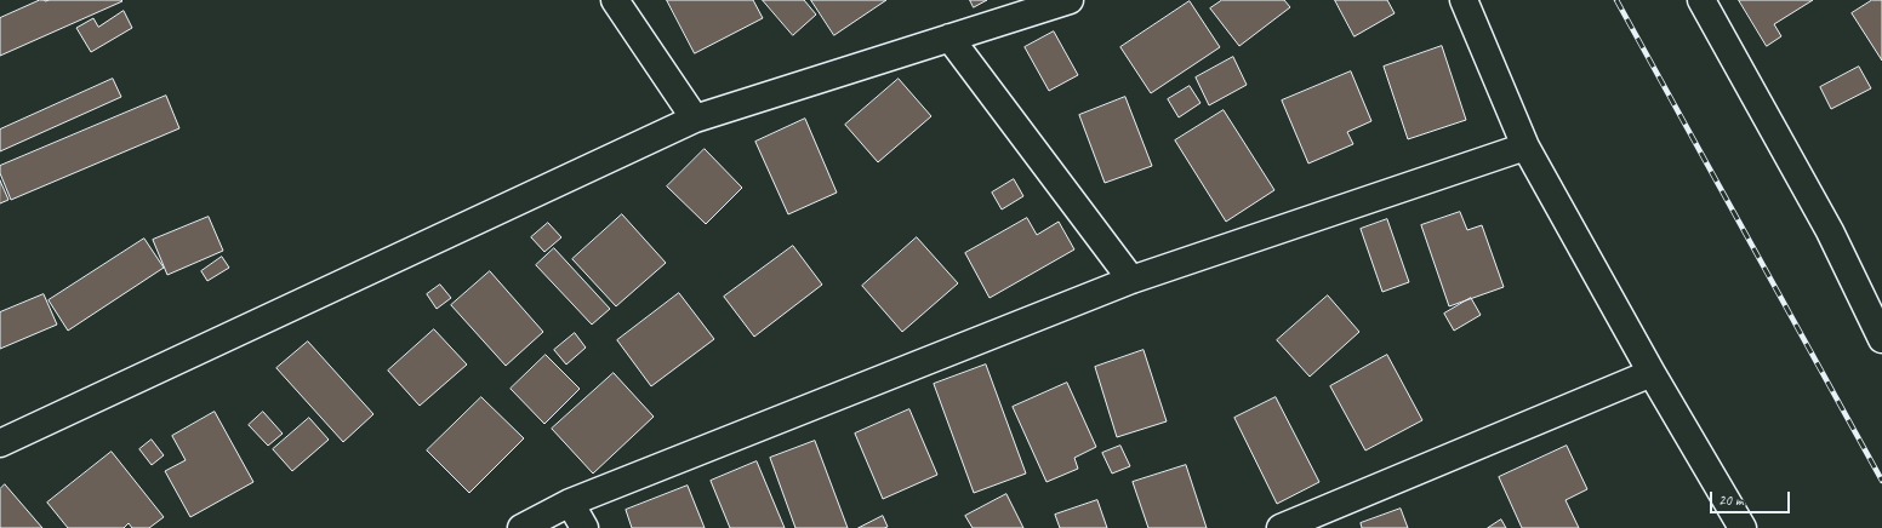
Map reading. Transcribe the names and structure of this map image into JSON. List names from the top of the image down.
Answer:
{
  "scale_bar": "20 m"
}
